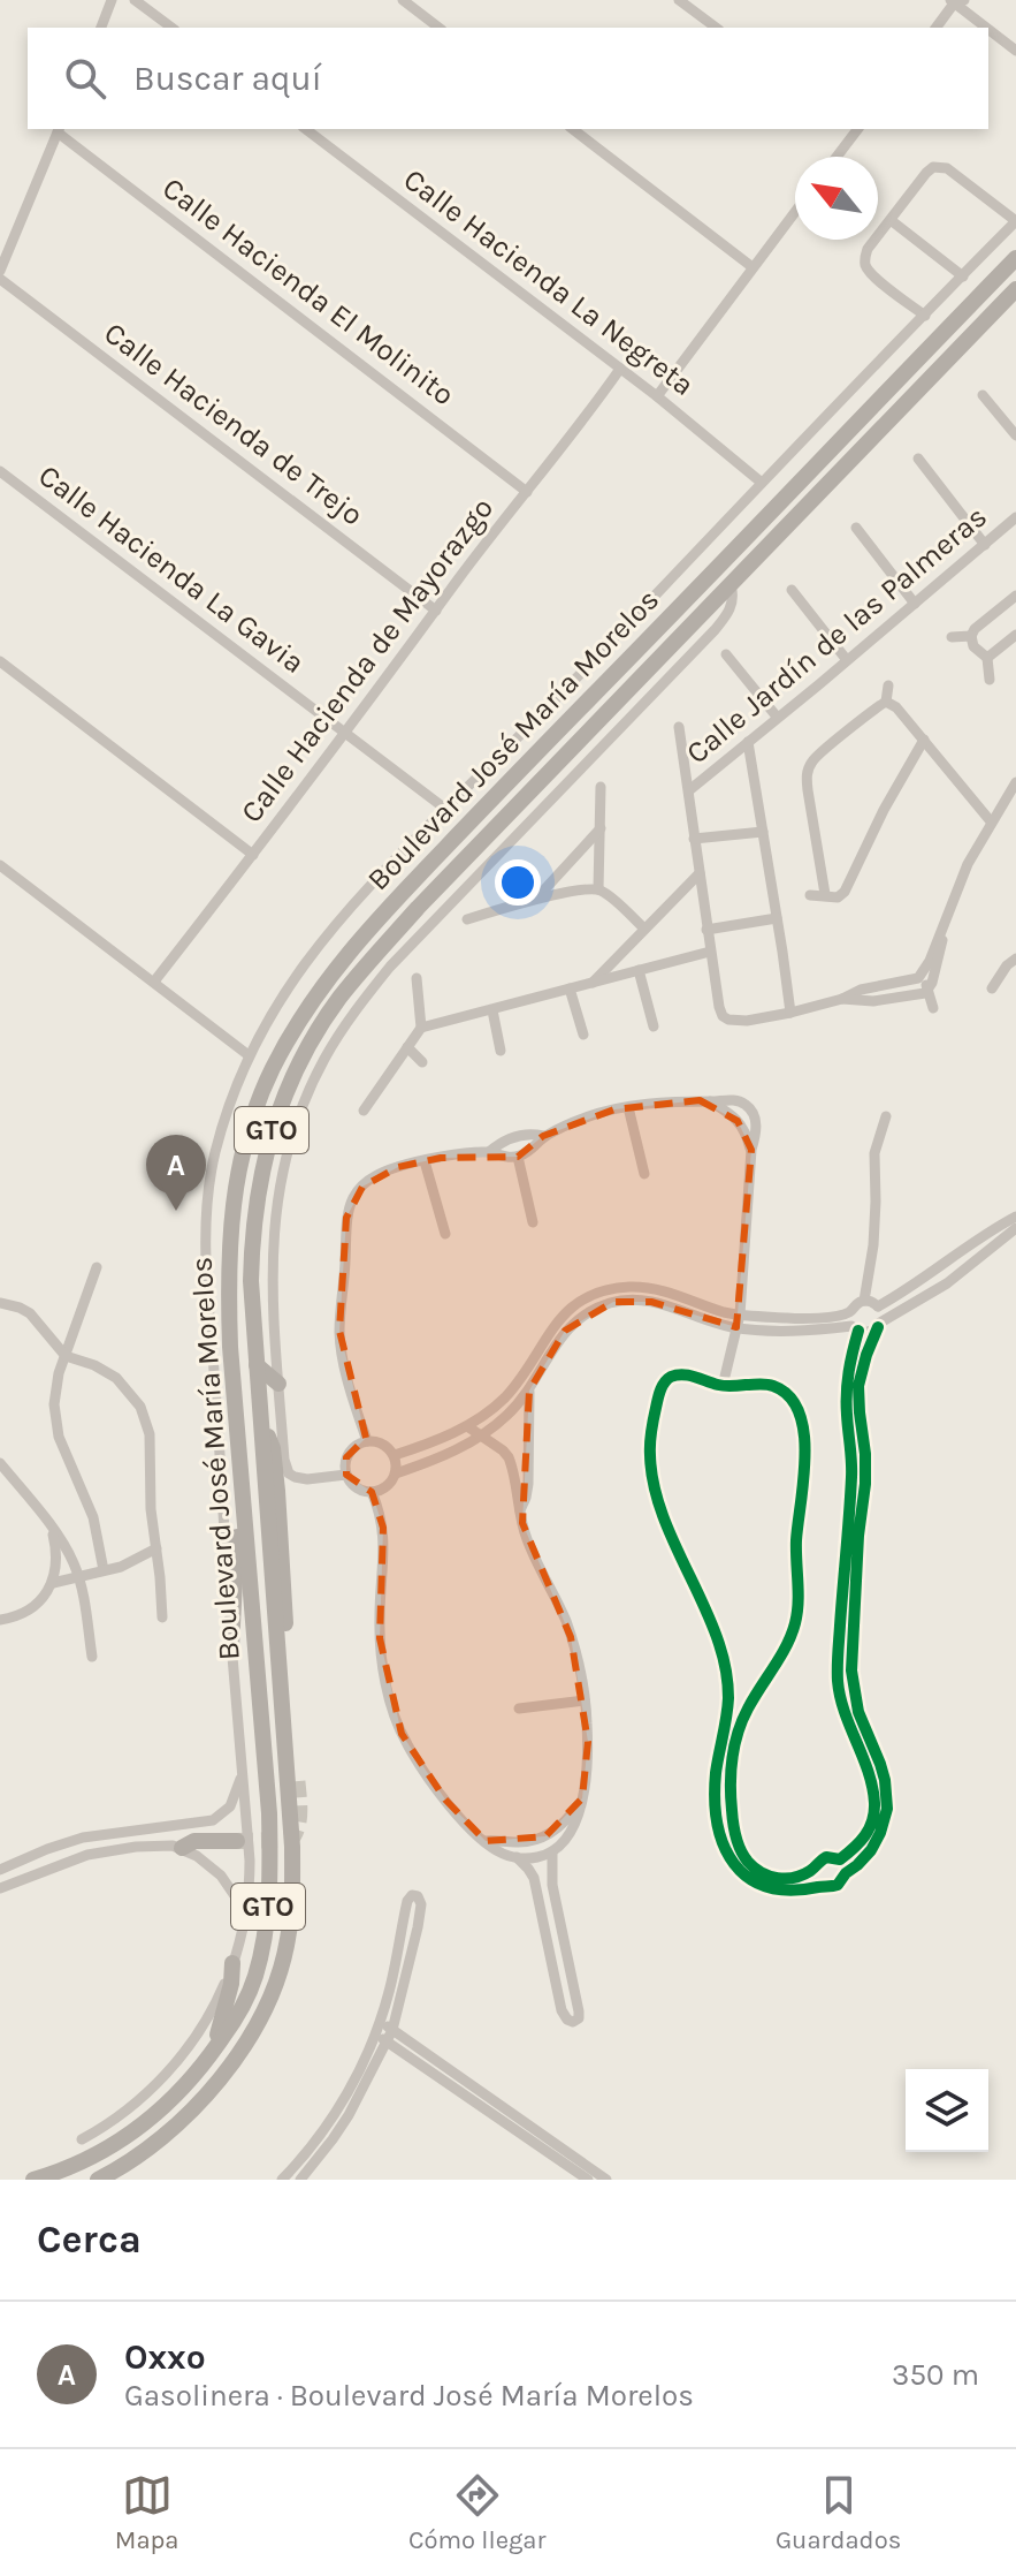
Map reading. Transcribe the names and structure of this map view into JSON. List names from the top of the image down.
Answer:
{
  "streets": {
    "main road": ["Boulevard José María Morelos", "GTO"],
    "street": [
      "Calle Hacienda La Negreta",
      "Calle Hacienda El Molinito",
      "Calle Hacienda de Trejo",
      "Calle Hacienda La Gavia",
      "Calle Jardín de las Palmeras",
      "Calle Hacienda de Mayorazgo"
    ]
  },
  "crossings": [
    ["Calle Hacienda La Negreta", "Calle Hacienda de Mayorazgo"],
    ["Calle Hacienda El Molinito", "Calle Hacienda de Mayorazgo"],
    ["Calle Hacienda de Trejo", "Calle Hacienda de Mayorazgo"],
    ["Calle Hacienda La Gavia", "Calle Hacienda de Mayorazgo"]
  ],
  "north": "top left",
  "page": {
    "search": "Buscar aquí",
    "pins": "A",
    "heading": "Cerca",
    "list": [
      {
        "mark": "A",
        "name": "Oxxo",
        "note": "Gasolinera · Boulevard José María Morelos",
        "value": "350 m"
      }
    ],
    "nav": ["Mapa", "Cómo llegar", "Guardados"]
  }
}
